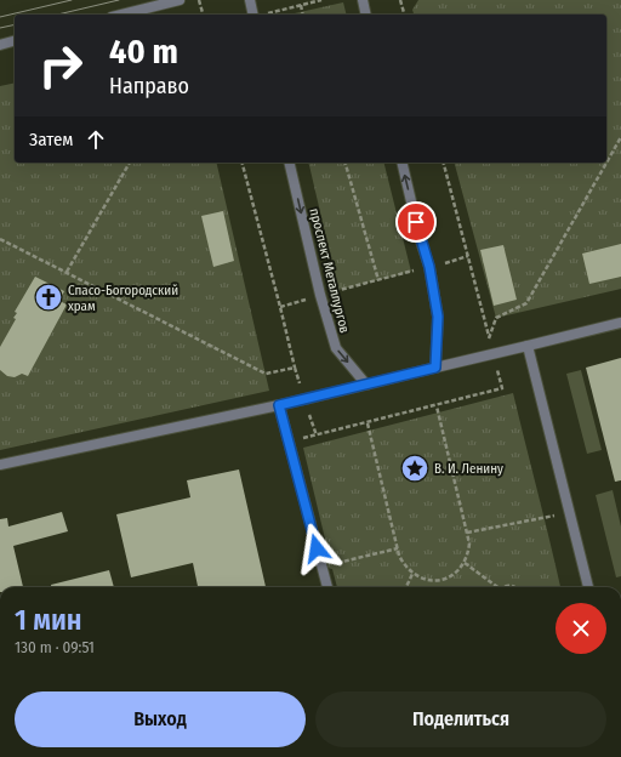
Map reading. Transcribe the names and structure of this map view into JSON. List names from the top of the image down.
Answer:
{
  "streets": {
    "street": ["проспект Металлургов"]
  },
  "one_way": ["проспект Металлургов"],
  "places": {
    "church": ["Спасо-Богородский храм"],
    "place": ["В. И. Ленину"]
  },
  "page": {
    "turn": ["40 m", "Направо"],
    "then": "Затем",
    "heading": ["1 мин", "130 m · 09:51"],
    "buttons": ["Выход", "Поделиться"]
  }
}
